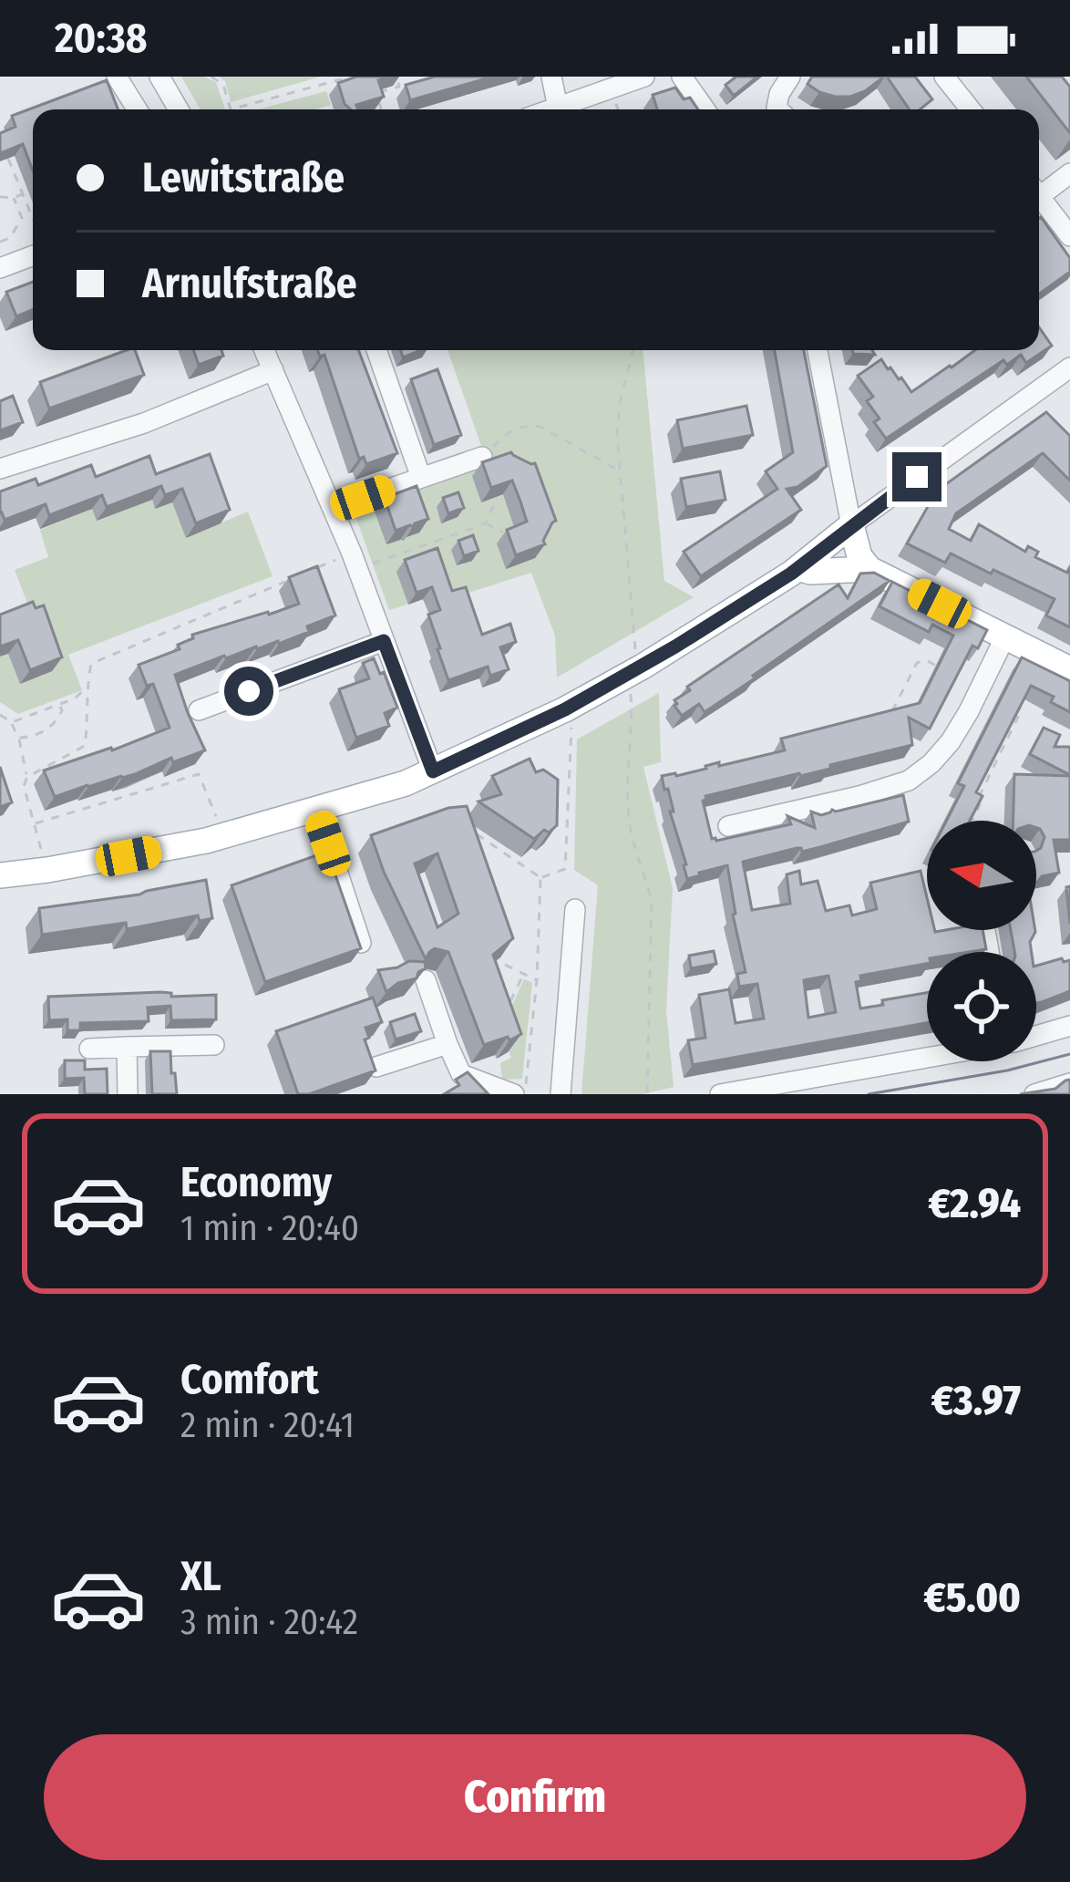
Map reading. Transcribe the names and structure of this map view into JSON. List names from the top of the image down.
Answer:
{
  "north": "left",
  "page": {
    "status": "20:38",
    "banner": ["Lewitstraße", "Arnulfstraße"],
    "list": [
      {
        "name": "Economy",
        "note": "1 min · 20:40",
        "value": "€2.94"
      },
      {
        "name": "Comfort",
        "note": "2 min · 20:41",
        "value": "€3.97"
      },
      {
        "name": "XL",
        "note": "3 min · 20:42",
        "value": "€5.00"
      }
    ],
    "buttons": "Confirm"
  }
}
